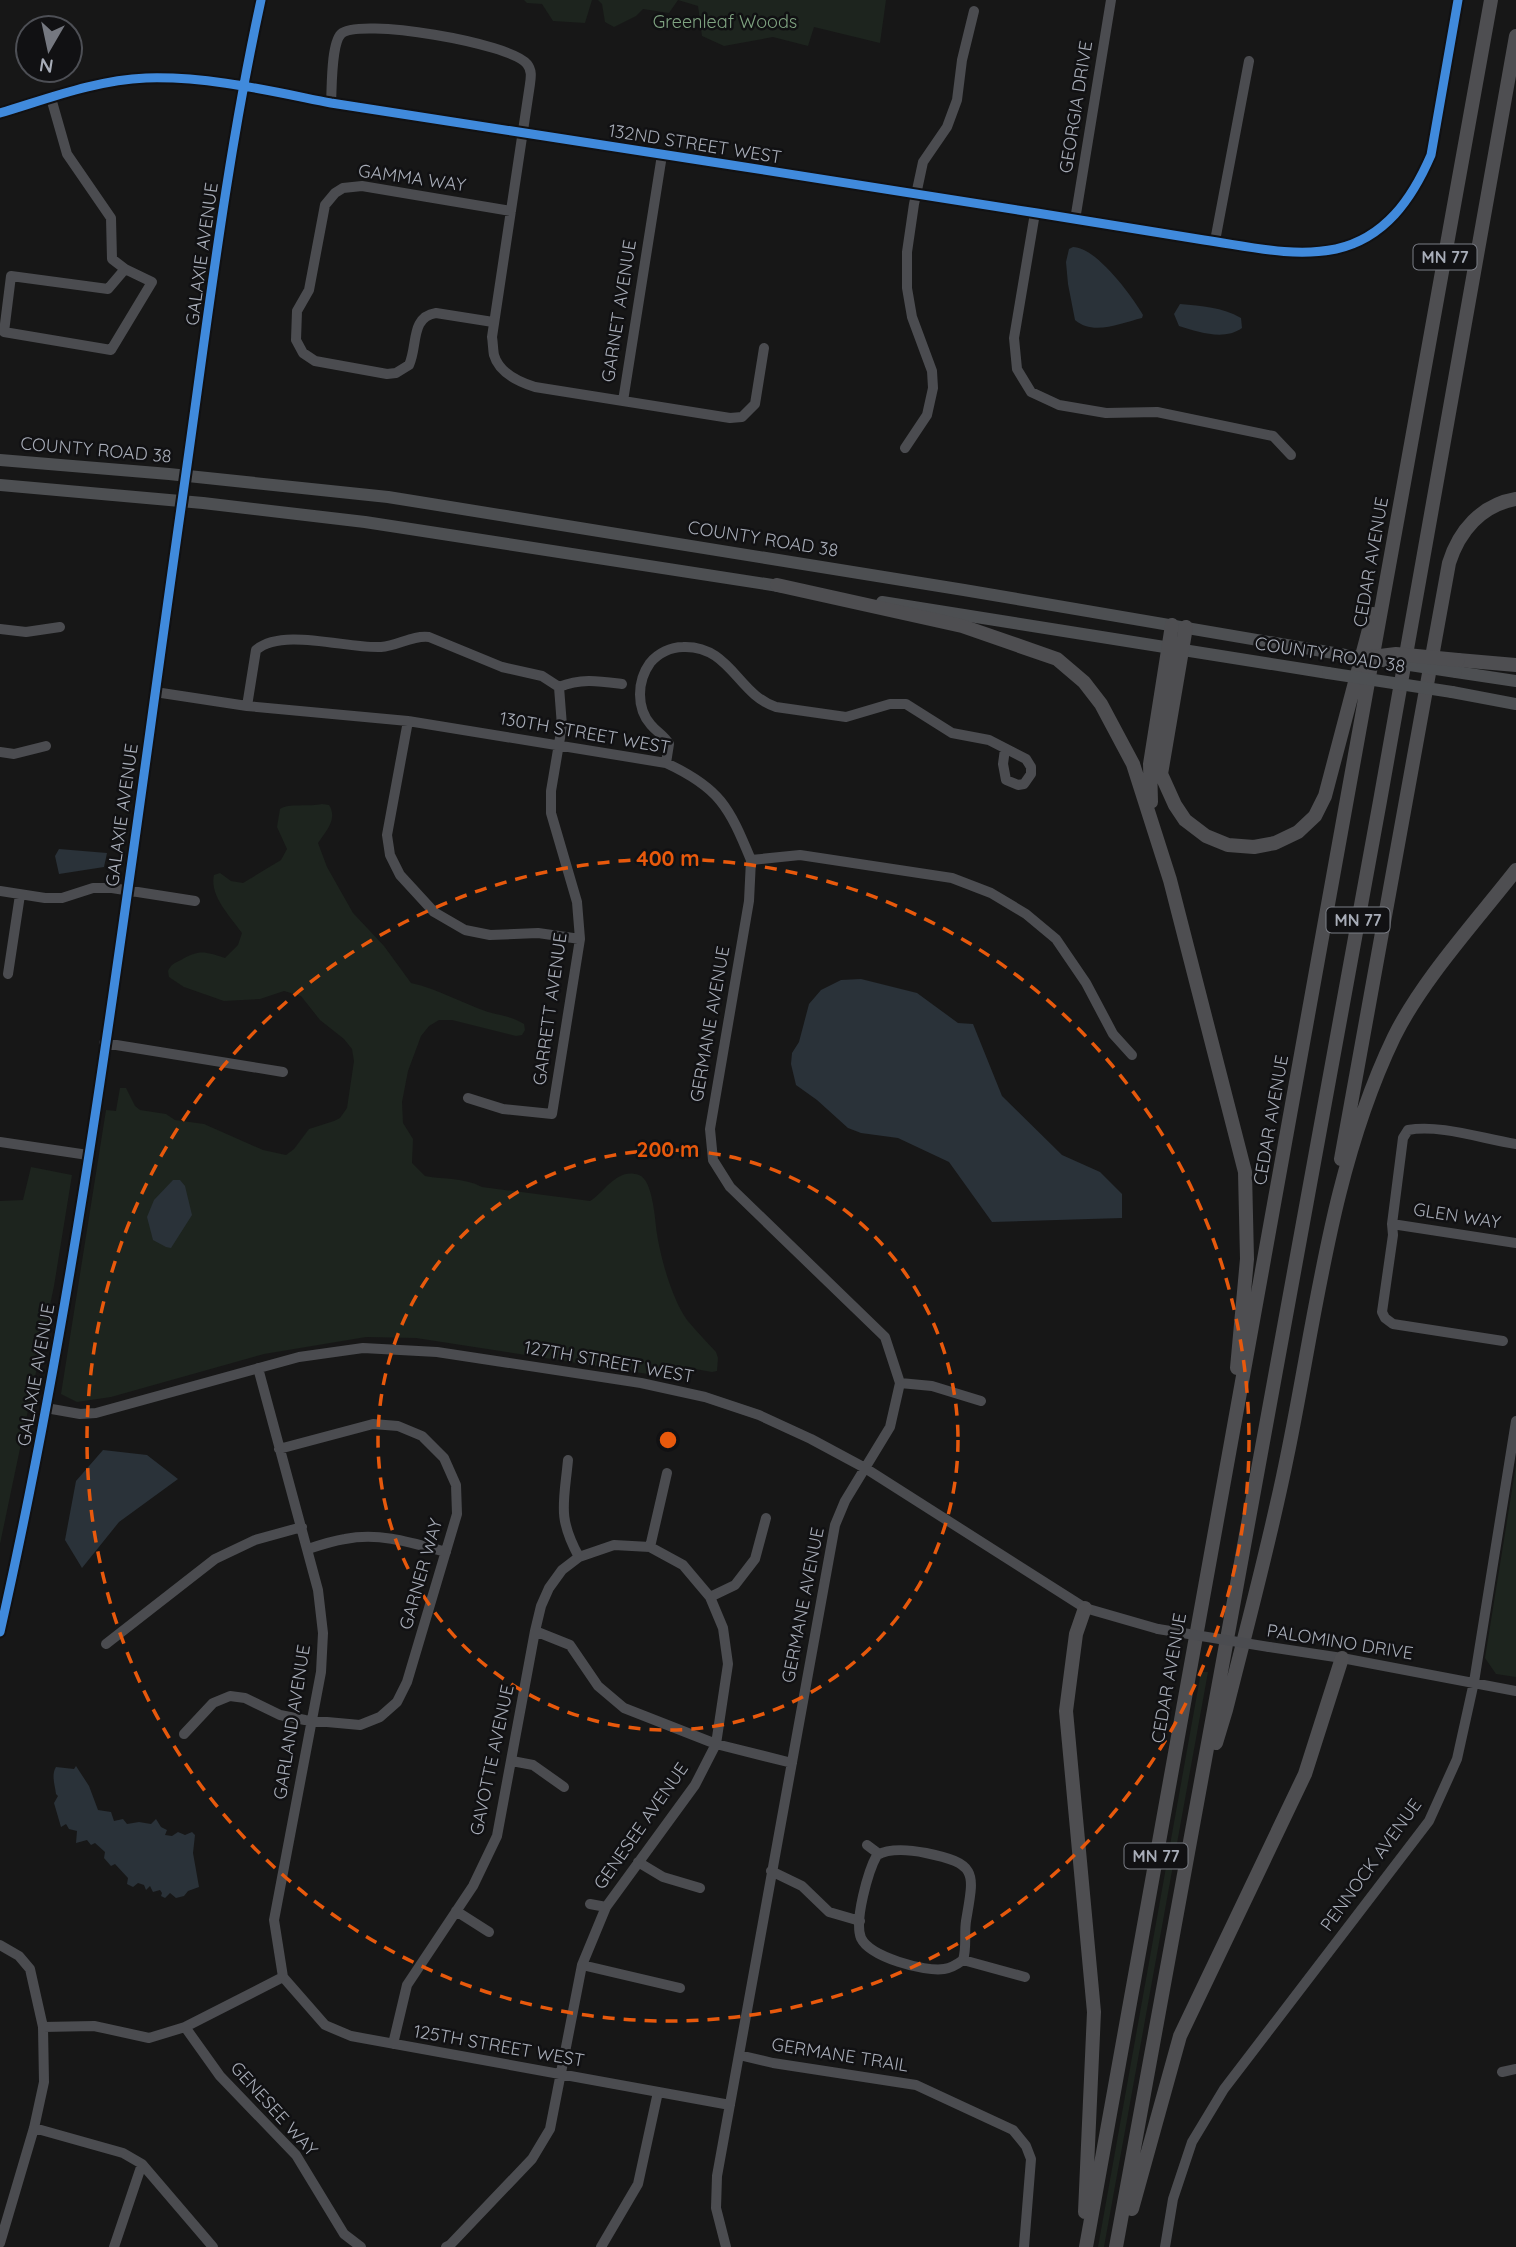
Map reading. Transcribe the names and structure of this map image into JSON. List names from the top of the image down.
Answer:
{
  "streets": {
    "highway": ["MN 77", "CEDAR AVENUE"],
    "main road": ["COUNTY ROAD 38"],
    "street": [
      "GEORGIA DRIVE",
      "132ND STREET WEST",
      "GAMMA WAY",
      "GALAXIE AVENUE",
      "GARNET AVENUE",
      "130TH STREET WEST",
      "GARRETT AVENUE",
      "GERMANE AVENUE",
      "GLEN WAY",
      "127TH STREET WEST",
      "GARNER WAY",
      "PALOMINO DRIVE",
      "GARLAND AVENUE",
      "GAVOTTE AVENUE",
      "GENESEE AVENUE",
      "PENNOCK AVENUE",
      "125TH STREET WEST",
      "GERMANE TRAIL",
      "GENESEE WAY"
    ]
  },
  "crossings": [
    ["GEORGIA DRIVE", "132ND STREET WEST"],
    ["132ND STREET WEST", "GALAXIE AVENUE"],
    ["132ND STREET WEST", "GARNET AVENUE"],
    ["GAMMA WAY", "GARNET AVENUE"],
    ["GALAXIE AVENUE", "COUNTY ROAD 38"],
    ["GALAXIE AVENUE", "130TH STREET WEST"],
    ["GALAXIE AVENUE", "127TH STREET WEST"],
    ["130TH STREET WEST", "GARRETT AVENUE"],
    ["130TH STREET WEST", "GERMANE AVENUE"],
    ["GERMANE AVENUE", "127TH STREET WEST"],
    ["GERMANE AVENUE", "125TH STREET WEST"],
    ["GERMANE AVENUE", "GERMANE TRAIL"],
    ["127TH STREET WEST", "PALOMINO DRIVE"],
    ["127TH STREET WEST", "GARLAND AVENUE"],
    ["GARNER WAY", "GARLAND AVENUE"],
    ["PALOMINO DRIVE", "PENNOCK AVENUE"],
    ["GARLAND AVENUE", "125TH STREET WEST"],
    ["GAVOTTE AVENUE", "125TH STREET WEST"],
    ["GENESEE AVENUE", "125TH STREET WEST"]
  ],
  "parks": ["Greenleaf Woods"],
  "north": "bottom",
  "rings": ["400 m", "200 m"]
}
